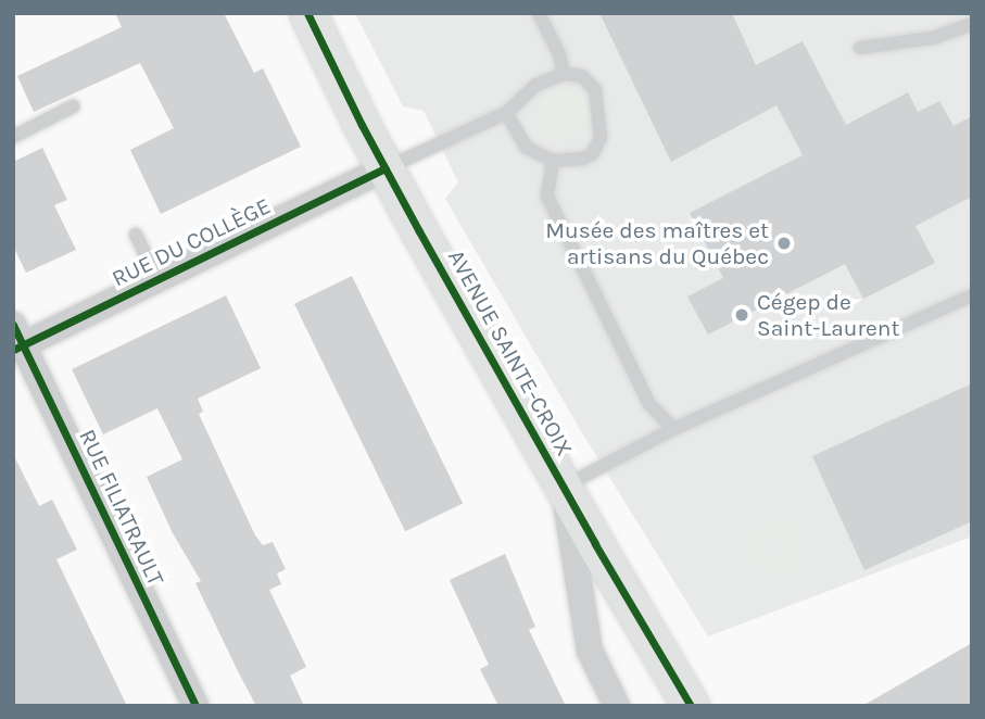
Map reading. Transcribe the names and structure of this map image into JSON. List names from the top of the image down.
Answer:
{
  "streets": {
    "main road": ["AVENUE SAINTE-CROIX"],
    "street": ["RUE DU COLLÈGE", "RUE FILIATRAULT"]
  },
  "crossings": [
    ["RUE DU COLLÈGE", "AVENUE SAINTE-CROIX"],
    ["RUE DU COLLÈGE", "RUE FILIATRAULT"]
  ],
  "places": ["Musée des maîtres et artisans du Québec", "Cégep de Saint-Laurent"]
}
